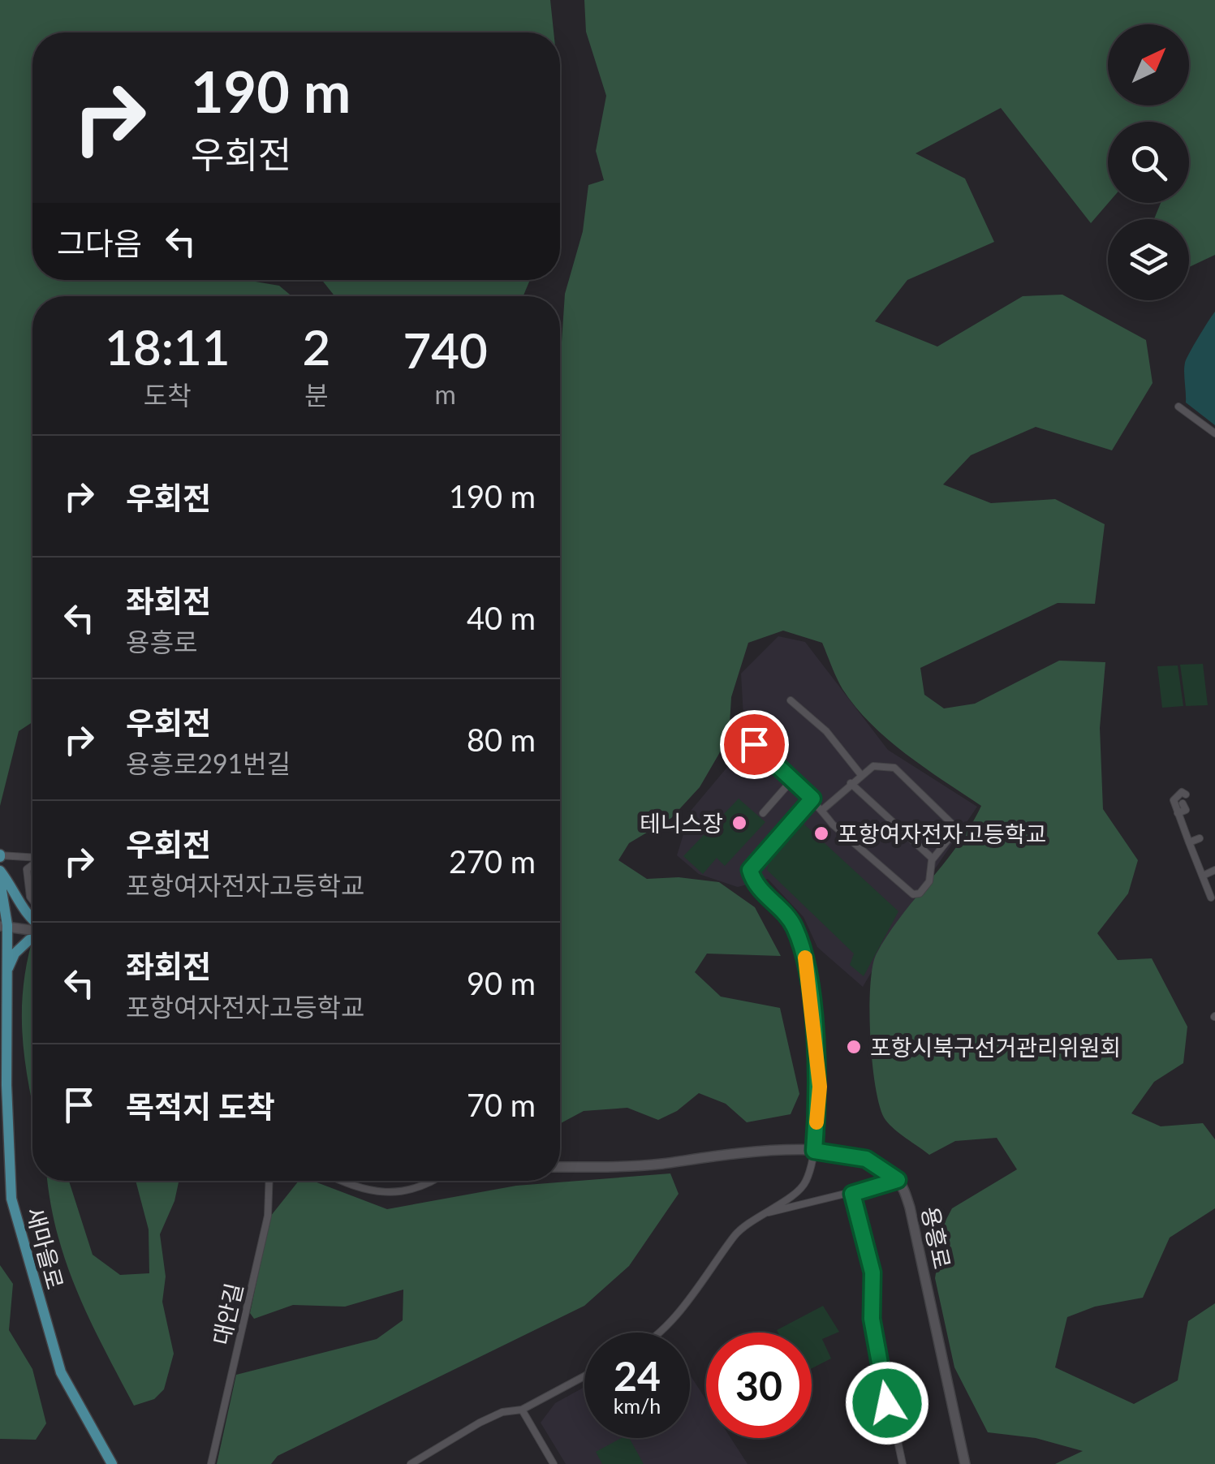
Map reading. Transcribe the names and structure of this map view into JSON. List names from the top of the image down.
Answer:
{
  "streets": {
    "main road": ["용흥로", "새마을로"],
    "street": ["대안길"]
  },
  "places": ["테니스장", "포항여자전자고등학교", "포항시북구선거관리위원회"],
  "north": "top right",
  "page": {
    "turn": ["190 m", "우회전"],
    "then": "그다음",
    "eta": [
      "18:11",
      "도착",
      "2",
      "분",
      "740",
      "m"
    ],
    "list": [
      {
        "name": "우회전",
        "value": "190 m"
      },
      {
        "name": "좌회전",
        "note": "용흥로",
        "value": "40 m"
      },
      {
        "name": "우회전",
        "note": "용흥로291번길",
        "value": "80 m"
      },
      {
        "name": "우회전",
        "note": "포항여자전자고등학교",
        "value": "270 m"
      },
      {
        "name": "좌회전",
        "note": "포항여자전자고등학교",
        "value": "90 m"
      },
      {
        "name": "목적지 도착",
        "value": "70 m"
      }
    ],
    "speed": "24 km/h",
    "limit": "30"
  }
}
